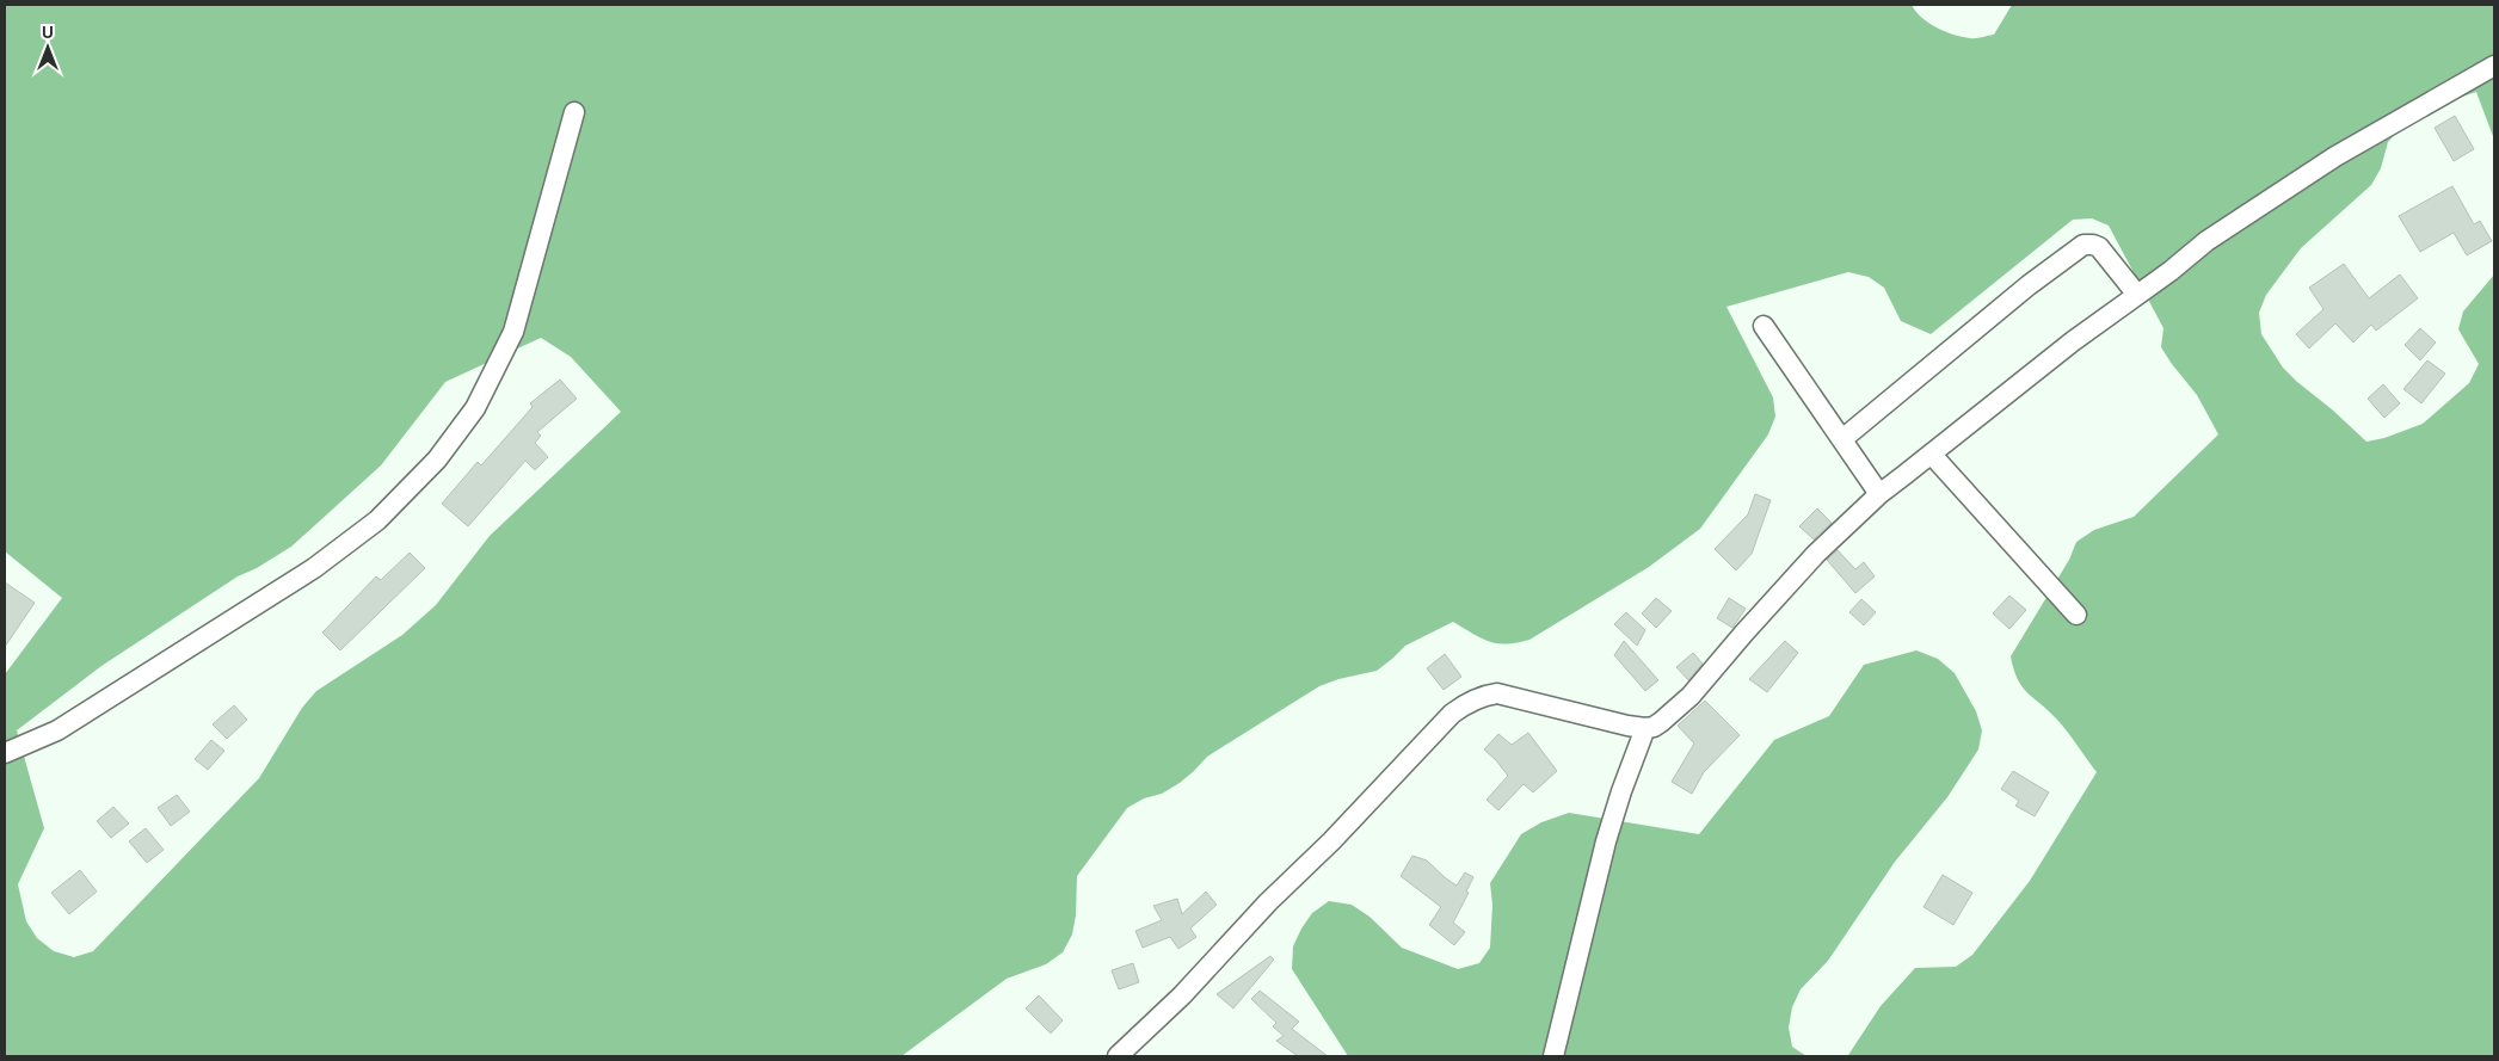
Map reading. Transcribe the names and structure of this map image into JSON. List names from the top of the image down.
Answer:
{
  "north": "top"
}
